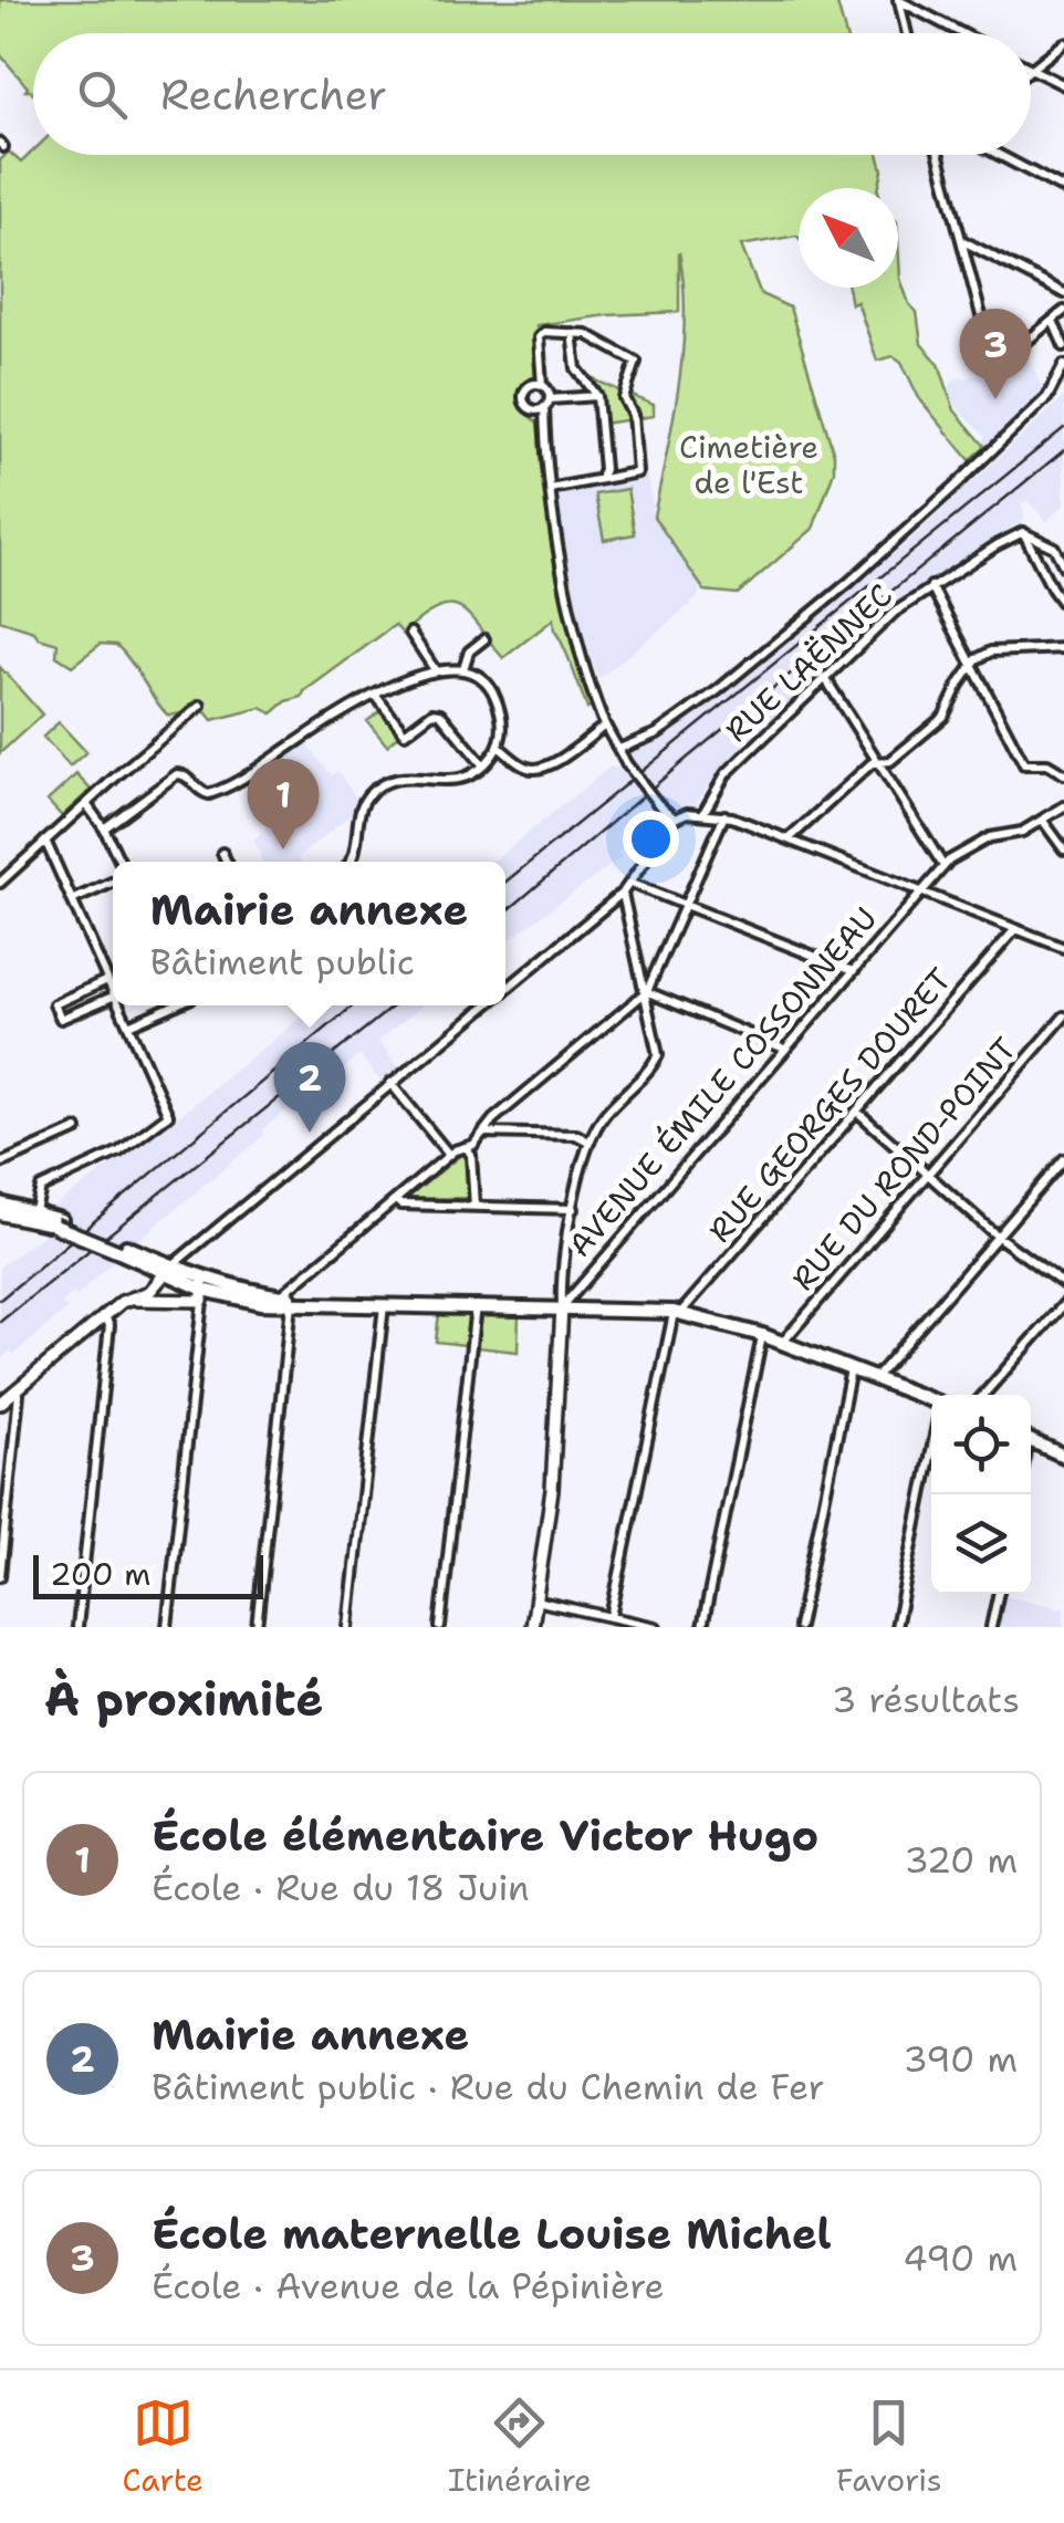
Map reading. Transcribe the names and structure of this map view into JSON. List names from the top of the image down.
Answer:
{
  "streets": {
    "street": [
      "RUE LAËNNEC",
      "AVENUE ÉMILE COSSONNEAU",
      "RUE GEORGES DOURET",
      "RUE DU ROND-POINT"
    ]
  },
  "parks": ["Cimetière de l'Est"],
  "scale_bar": "200 m",
  "north": "top left",
  "page": {
    "search": "Rechercher",
    "pins": ["3", "1", "2"],
    "popup": ["Mairie annexe", "Bâtiment public"],
    "scale": "200 m",
    "heading": ["À proximité", "3 résultats"],
    "list": [
      {
        "mark": "1",
        "name": "École élémentaire Victor Hugo",
        "note": "École · Rue du 18 Juin",
        "value": "320 m"
      },
      {
        "mark": "2",
        "name": "Mairie annexe",
        "note": "Bâtiment public · Rue du Chemin de Fer",
        "value": "390 m"
      },
      {
        "mark": "3",
        "name": "École maternelle Louise Michel",
        "note": "École · Avenue de la Pépinière",
        "value": "490 m"
      }
    ],
    "nav": ["Carte", "Itinéraire", "Favoris"]
  }
}
